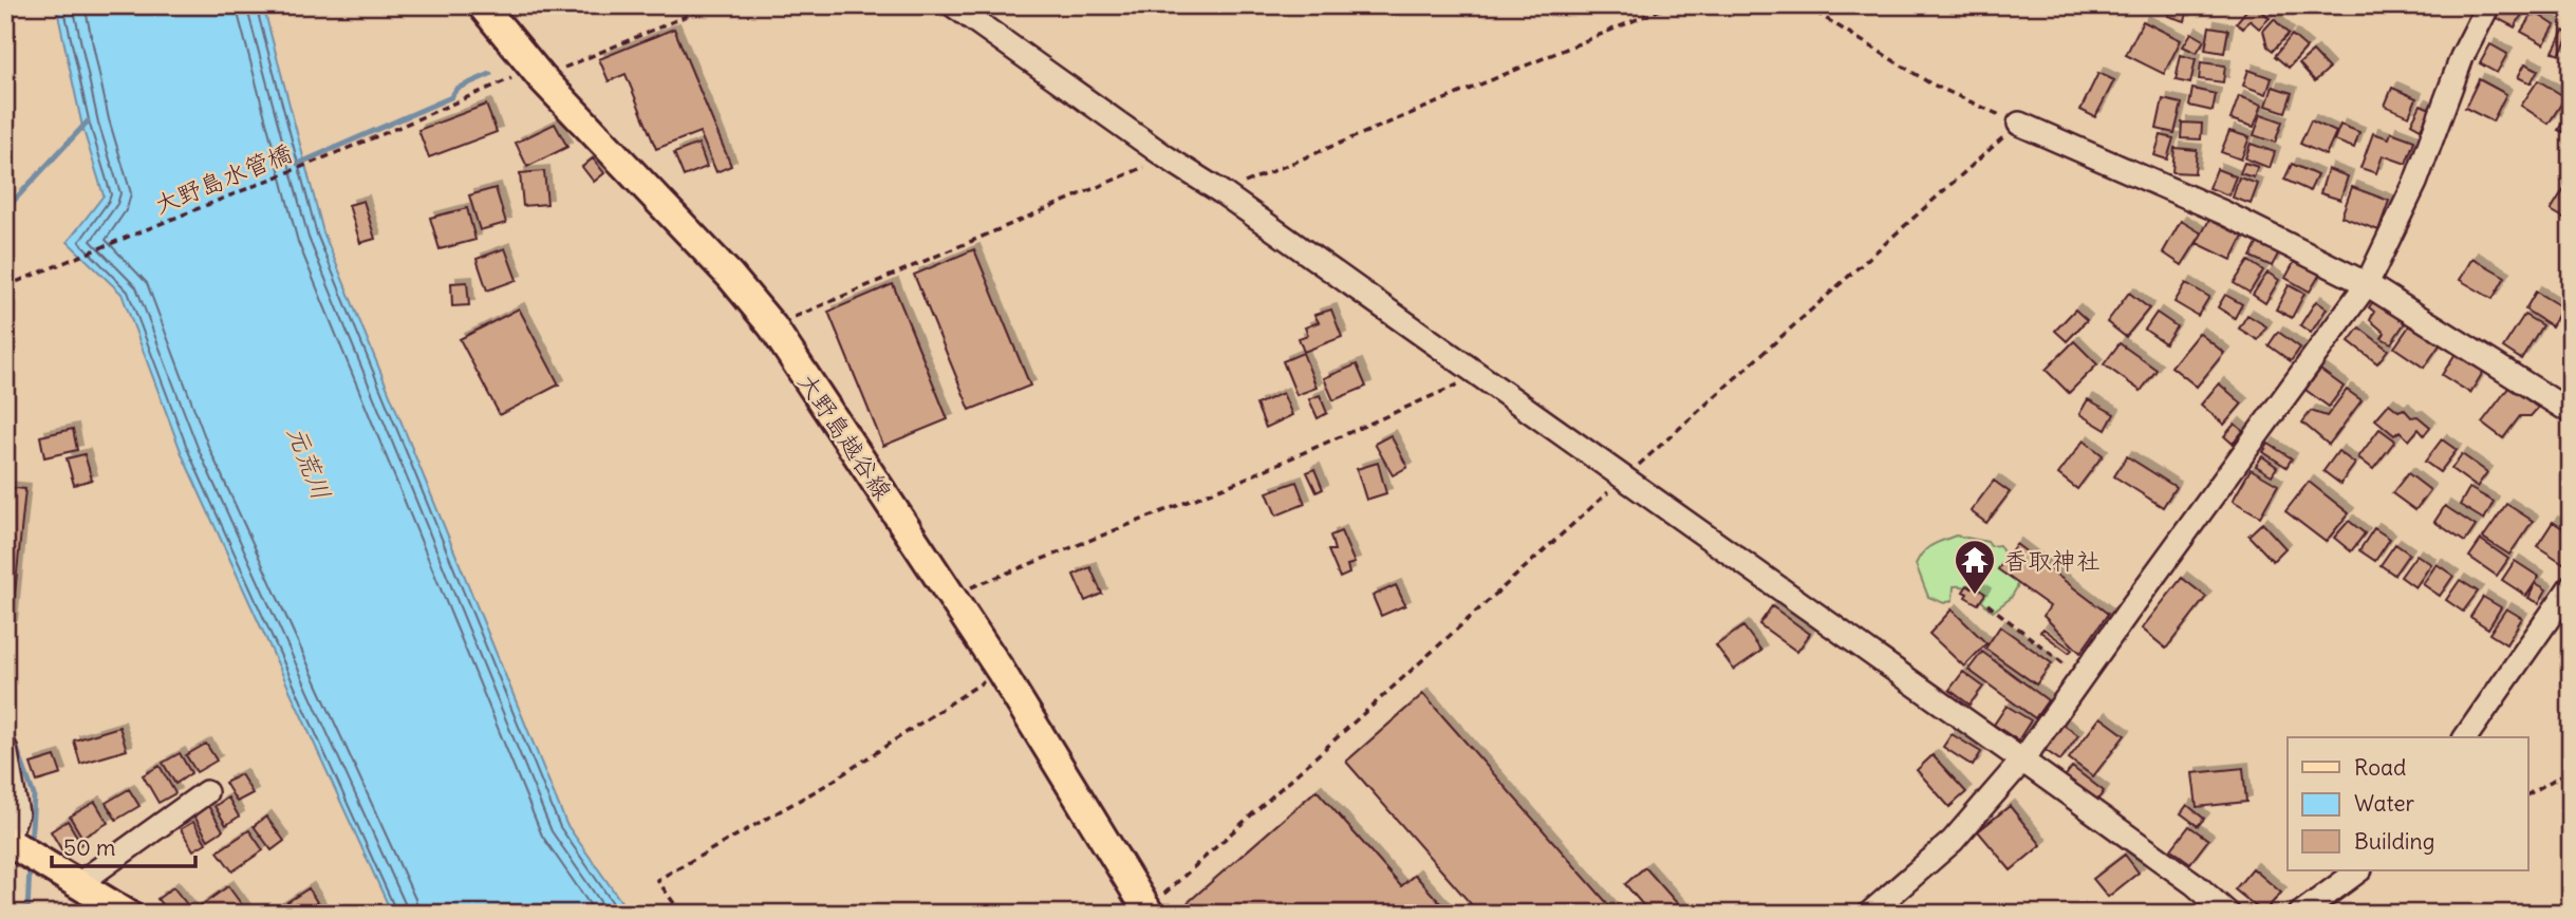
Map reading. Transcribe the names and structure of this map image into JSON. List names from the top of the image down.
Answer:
{
  "streets": {
    "main road": ["大野島越谷線"],
    "path": ["大野島水管橋"]
  },
  "crossings": [
    ["大野島水管橋", "大野島越谷線"]
  ],
  "water": ["元荒川"],
  "places": {
    "temple": ["香取神社"]
  },
  "legend": ["Road", "Water", "Building"],
  "scale_bar": "50 m"
}
